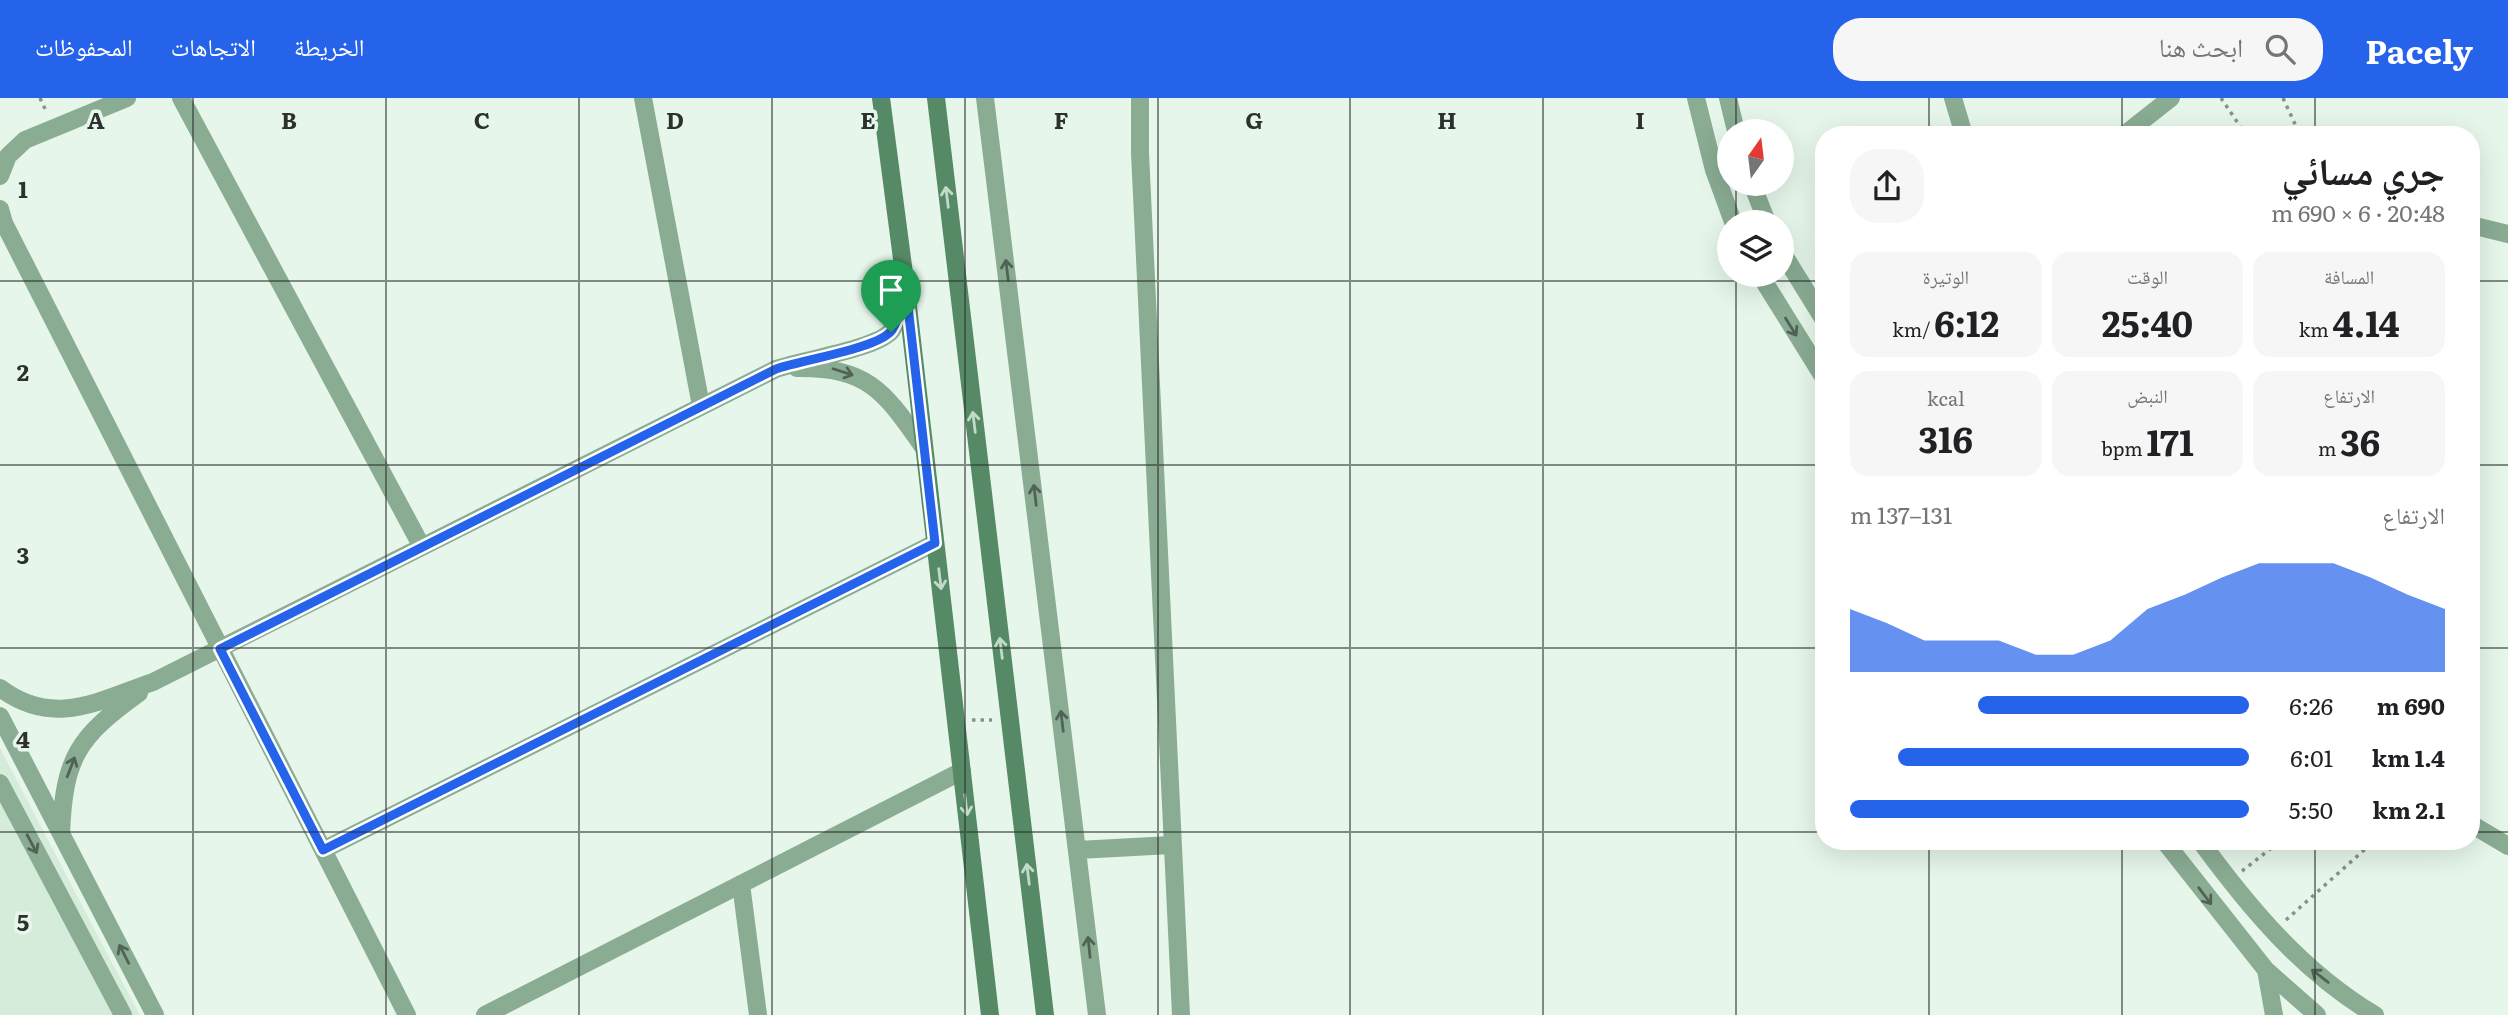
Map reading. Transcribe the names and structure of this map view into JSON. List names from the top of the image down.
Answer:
{
  "north": "top",
  "page": {
    "header": "Pacely",
    "search": "ابحث هنا",
    "nav": ["الخريطة", "الاتجاهات", "المحفوظات"],
    "heading": ["جري مسائي", "20:48 · 6 × 690 m"],
    "stats": [
      ["المسافة", "4.14 km"],
      ["الوقت", "25:40"],
      ["الوتيرة", "6:12 /km"],
      ["الارتفاع", "36 m"],
      ["النبض", "171 bpm"],
      ["kcal", "316"]
    ],
    "chart": ["الارتفاع", "131–137 m"],
    "list": [
      {
        "name": "690 m",
        "note": "6:26"
      },
      {
        "name": "1.4 km",
        "note": "6:01"
      },
      {
        "name": "2.1 km",
        "note": "5:50"
      }
    ]
  },
  "grid": {
    "columns": [
      "A",
      "B",
      "C",
      "D",
      "E",
      "F",
      "G",
      "H",
      "I"
    ],
    "rows": [
      "1",
      "2",
      "3",
      "4",
      "5"
    ]
  }
}
